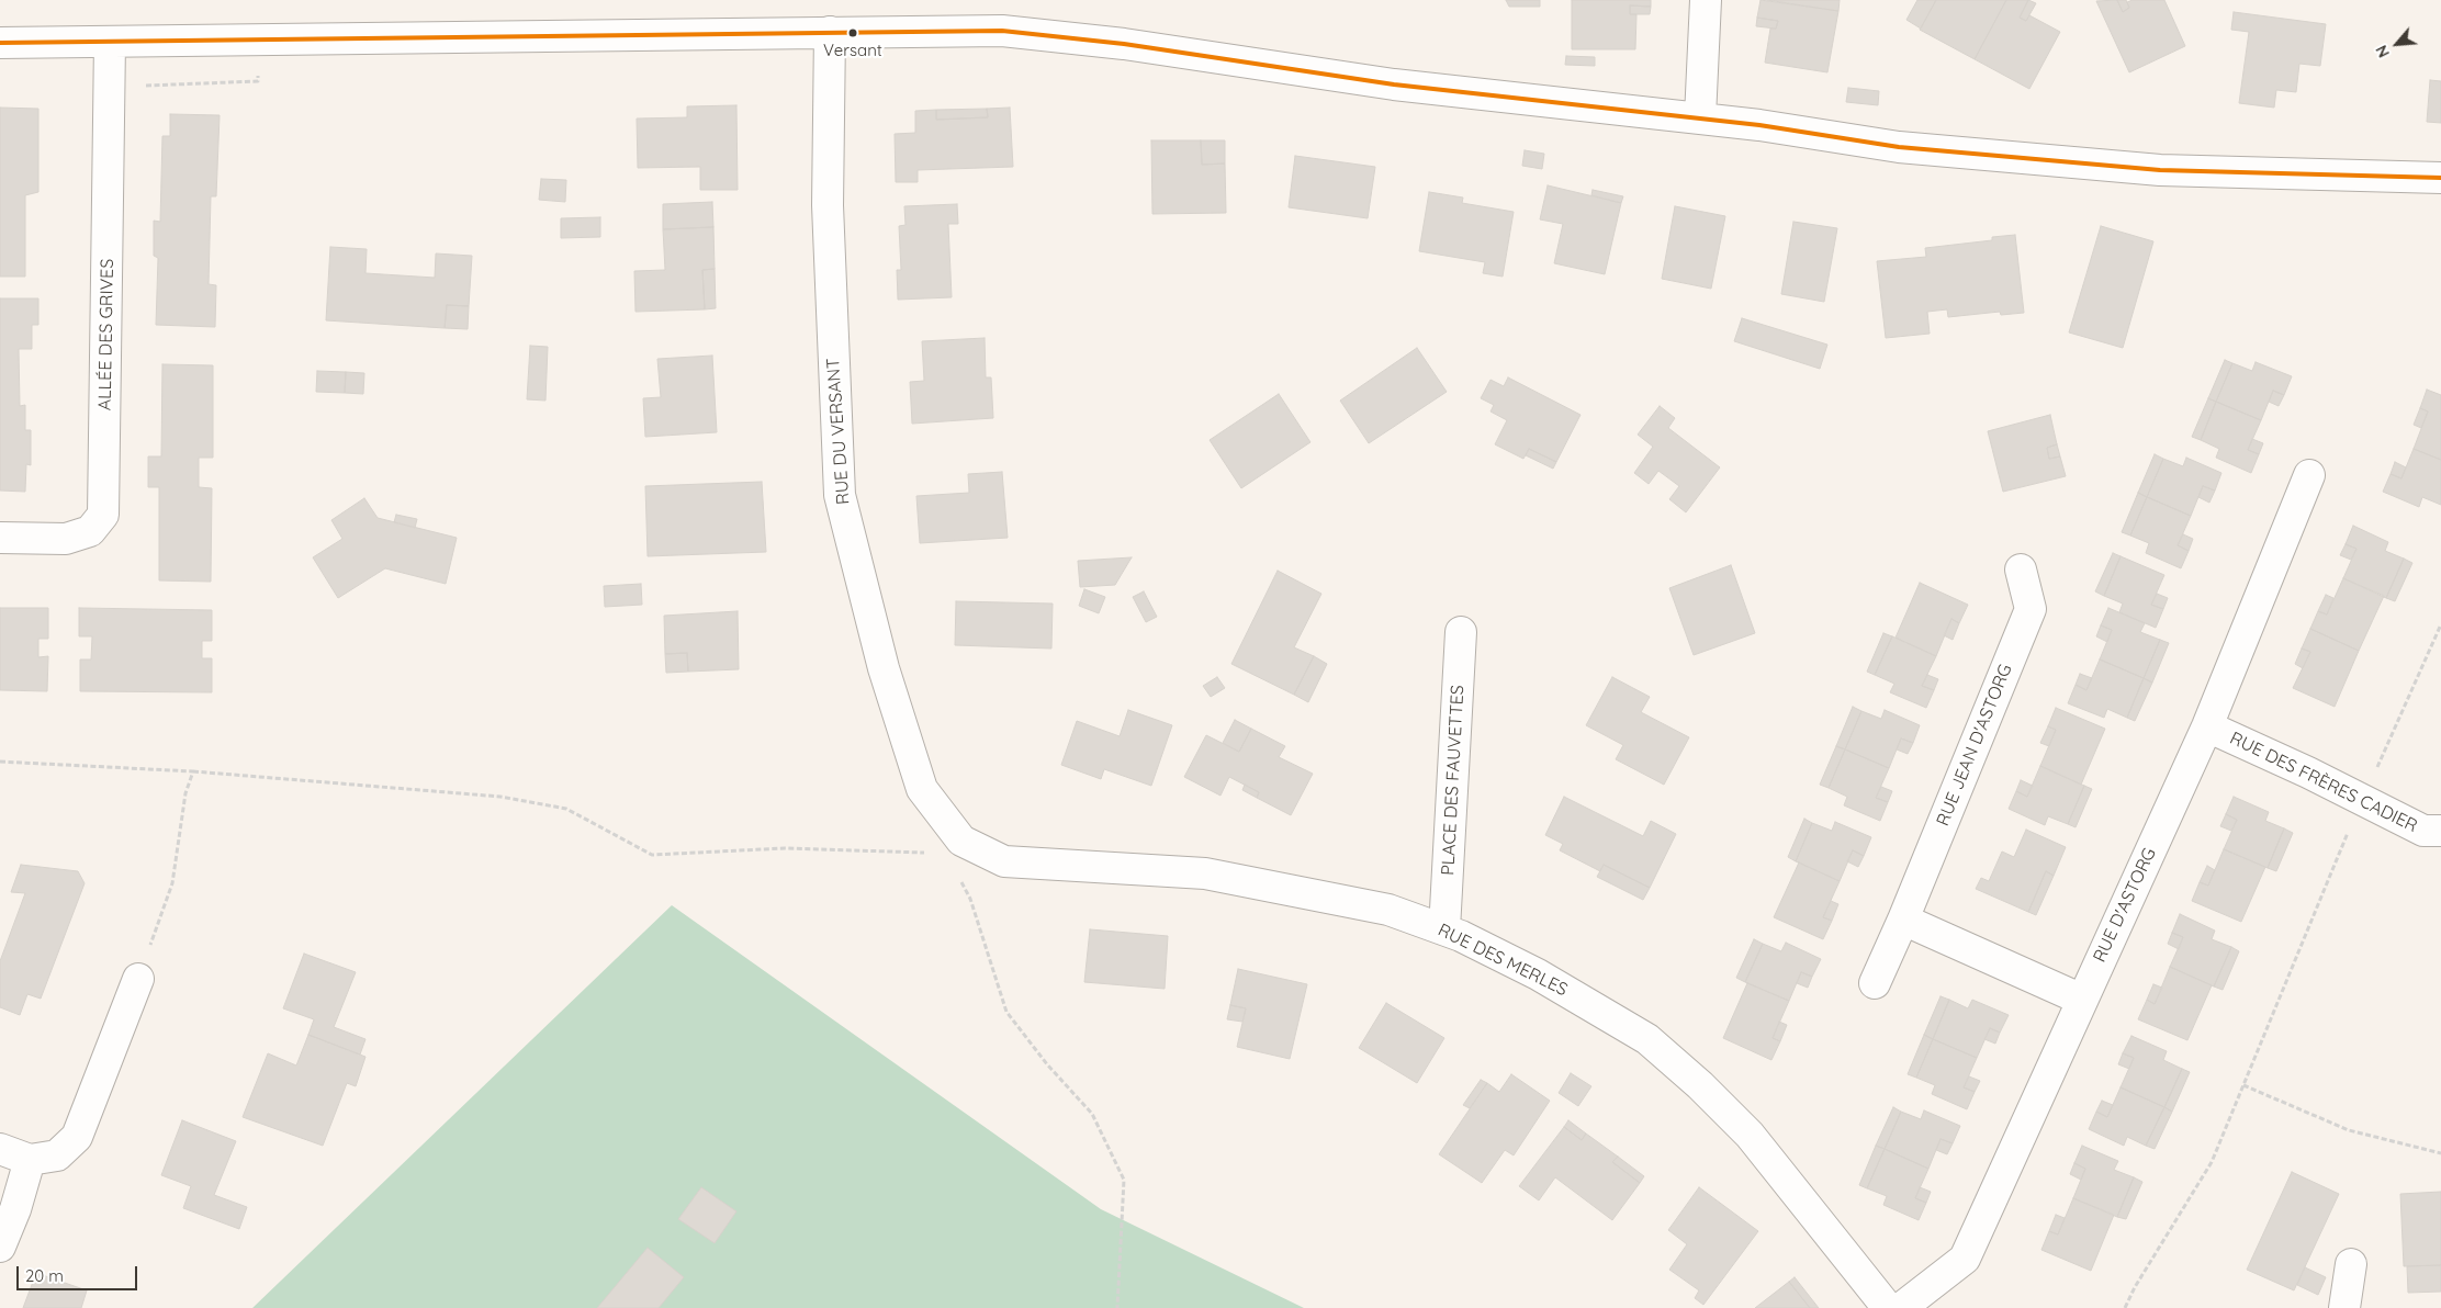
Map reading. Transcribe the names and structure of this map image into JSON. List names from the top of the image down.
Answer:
{
  "streets": {
    "street": [
      "ALLÉE DES GRIVES",
      "RUE DU VERSANT",
      "RUE JEAN D'ASTORG",
      "PLACE DES FAUVETTES",
      "RUE DES FRÈRES CADIER",
      "RUE D'ASTORG",
      "RUE DES MERLES"
    ]
  },
  "crossings": [
    ["RUE DU VERSANT", "RUE DES MERLES"],
    ["PLACE DES FAUVETTES", "RUE DES MERLES"],
    ["RUE DES FRÈRES CADIER", "RUE D'ASTORG"]
  ],
  "places": ["Versant"],
  "scale_bar": "20 m",
  "north": "bottom left"
}
